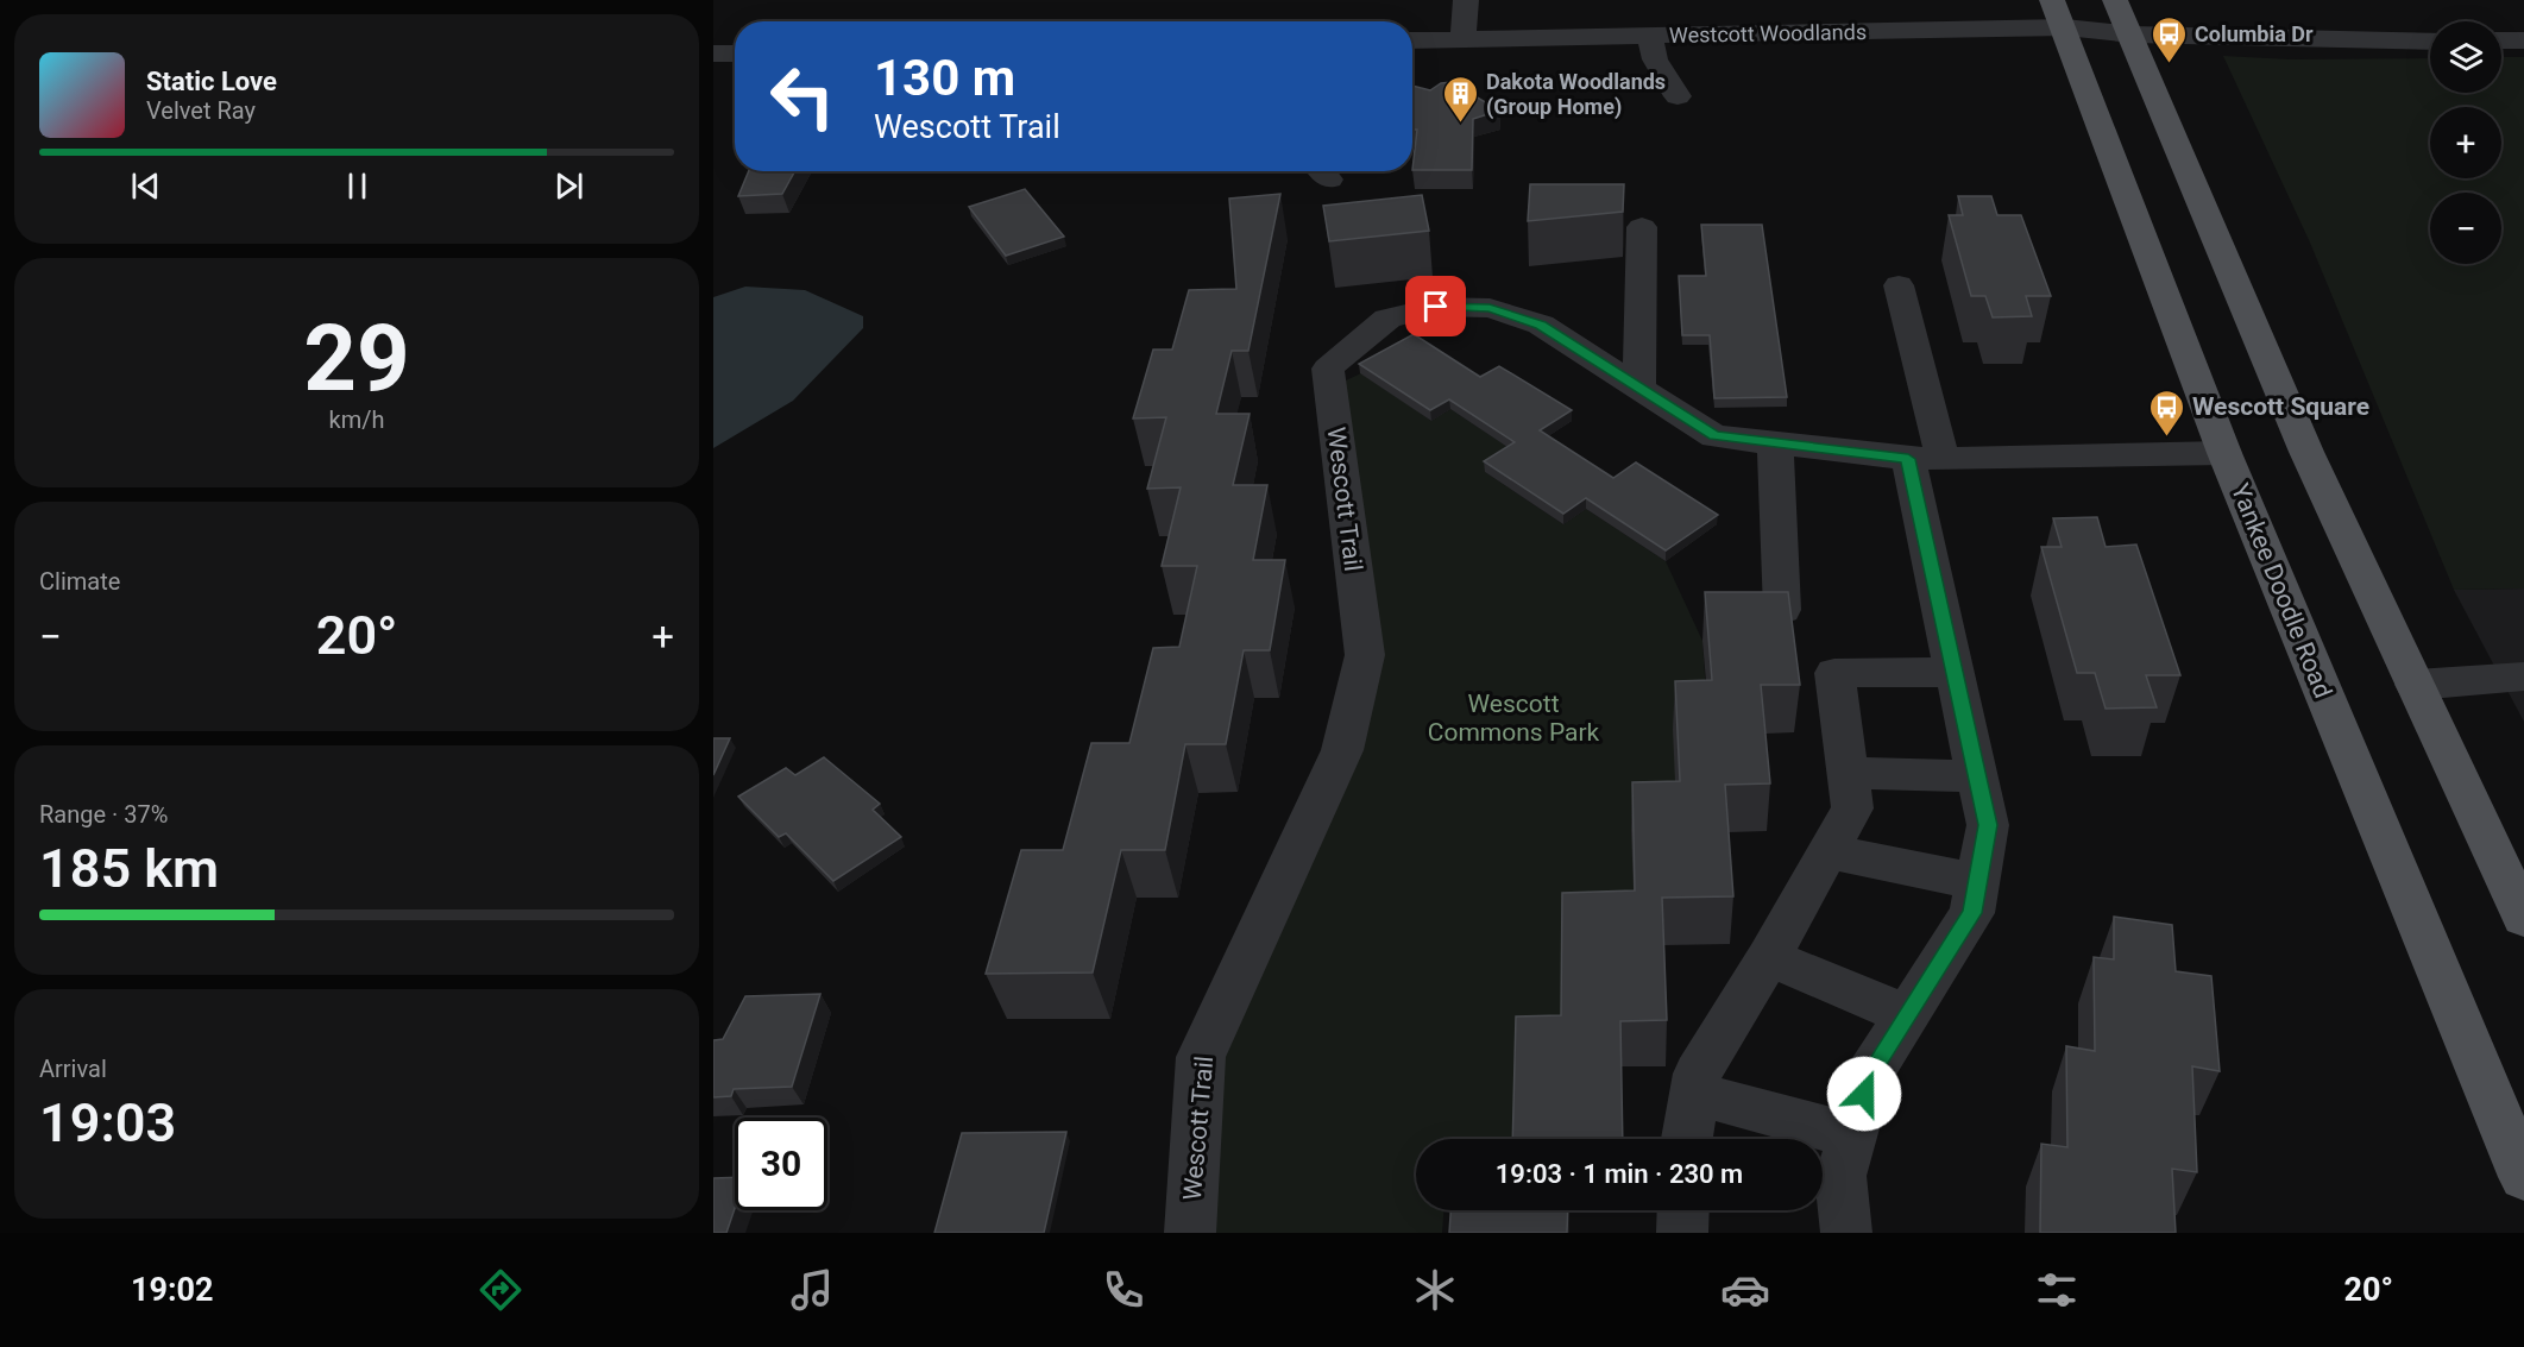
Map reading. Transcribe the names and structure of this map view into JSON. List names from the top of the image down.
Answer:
{
  "streets": {
    "main road": ["Yankee Doodle Road"],
    "street": ["Westcott Woodlands", "Wescott Trail"]
  },
  "crossings": [
    ["Westcott Woodlands", "Yankee Doodle Road"]
  ],
  "parks": ["Wescott Commons Park"],
  "places": {
    "bus stop": ["Columbia Dr", "Wescott Square"],
    "building": ["Dakota Woodlands (Group Home)"]
  },
  "page": {
    "map_buttons": ["+", "−"],
    "turn": ["130 m", "Wescott Trail"],
    "song": ["Static Love", "Velvet Ray"],
    "tile": [
      ["29", "km/h"],
      "Climate",
      ["Range · 37%", "185 km"],
      ["Arrival", "19:03"]
    ],
    "heat": ["−", "20°", "+"],
    "limit": "30",
    "trip": "19:03 · 1 min · 230 m",
    "tabs": ["19:02", "20°"]
  }
}
